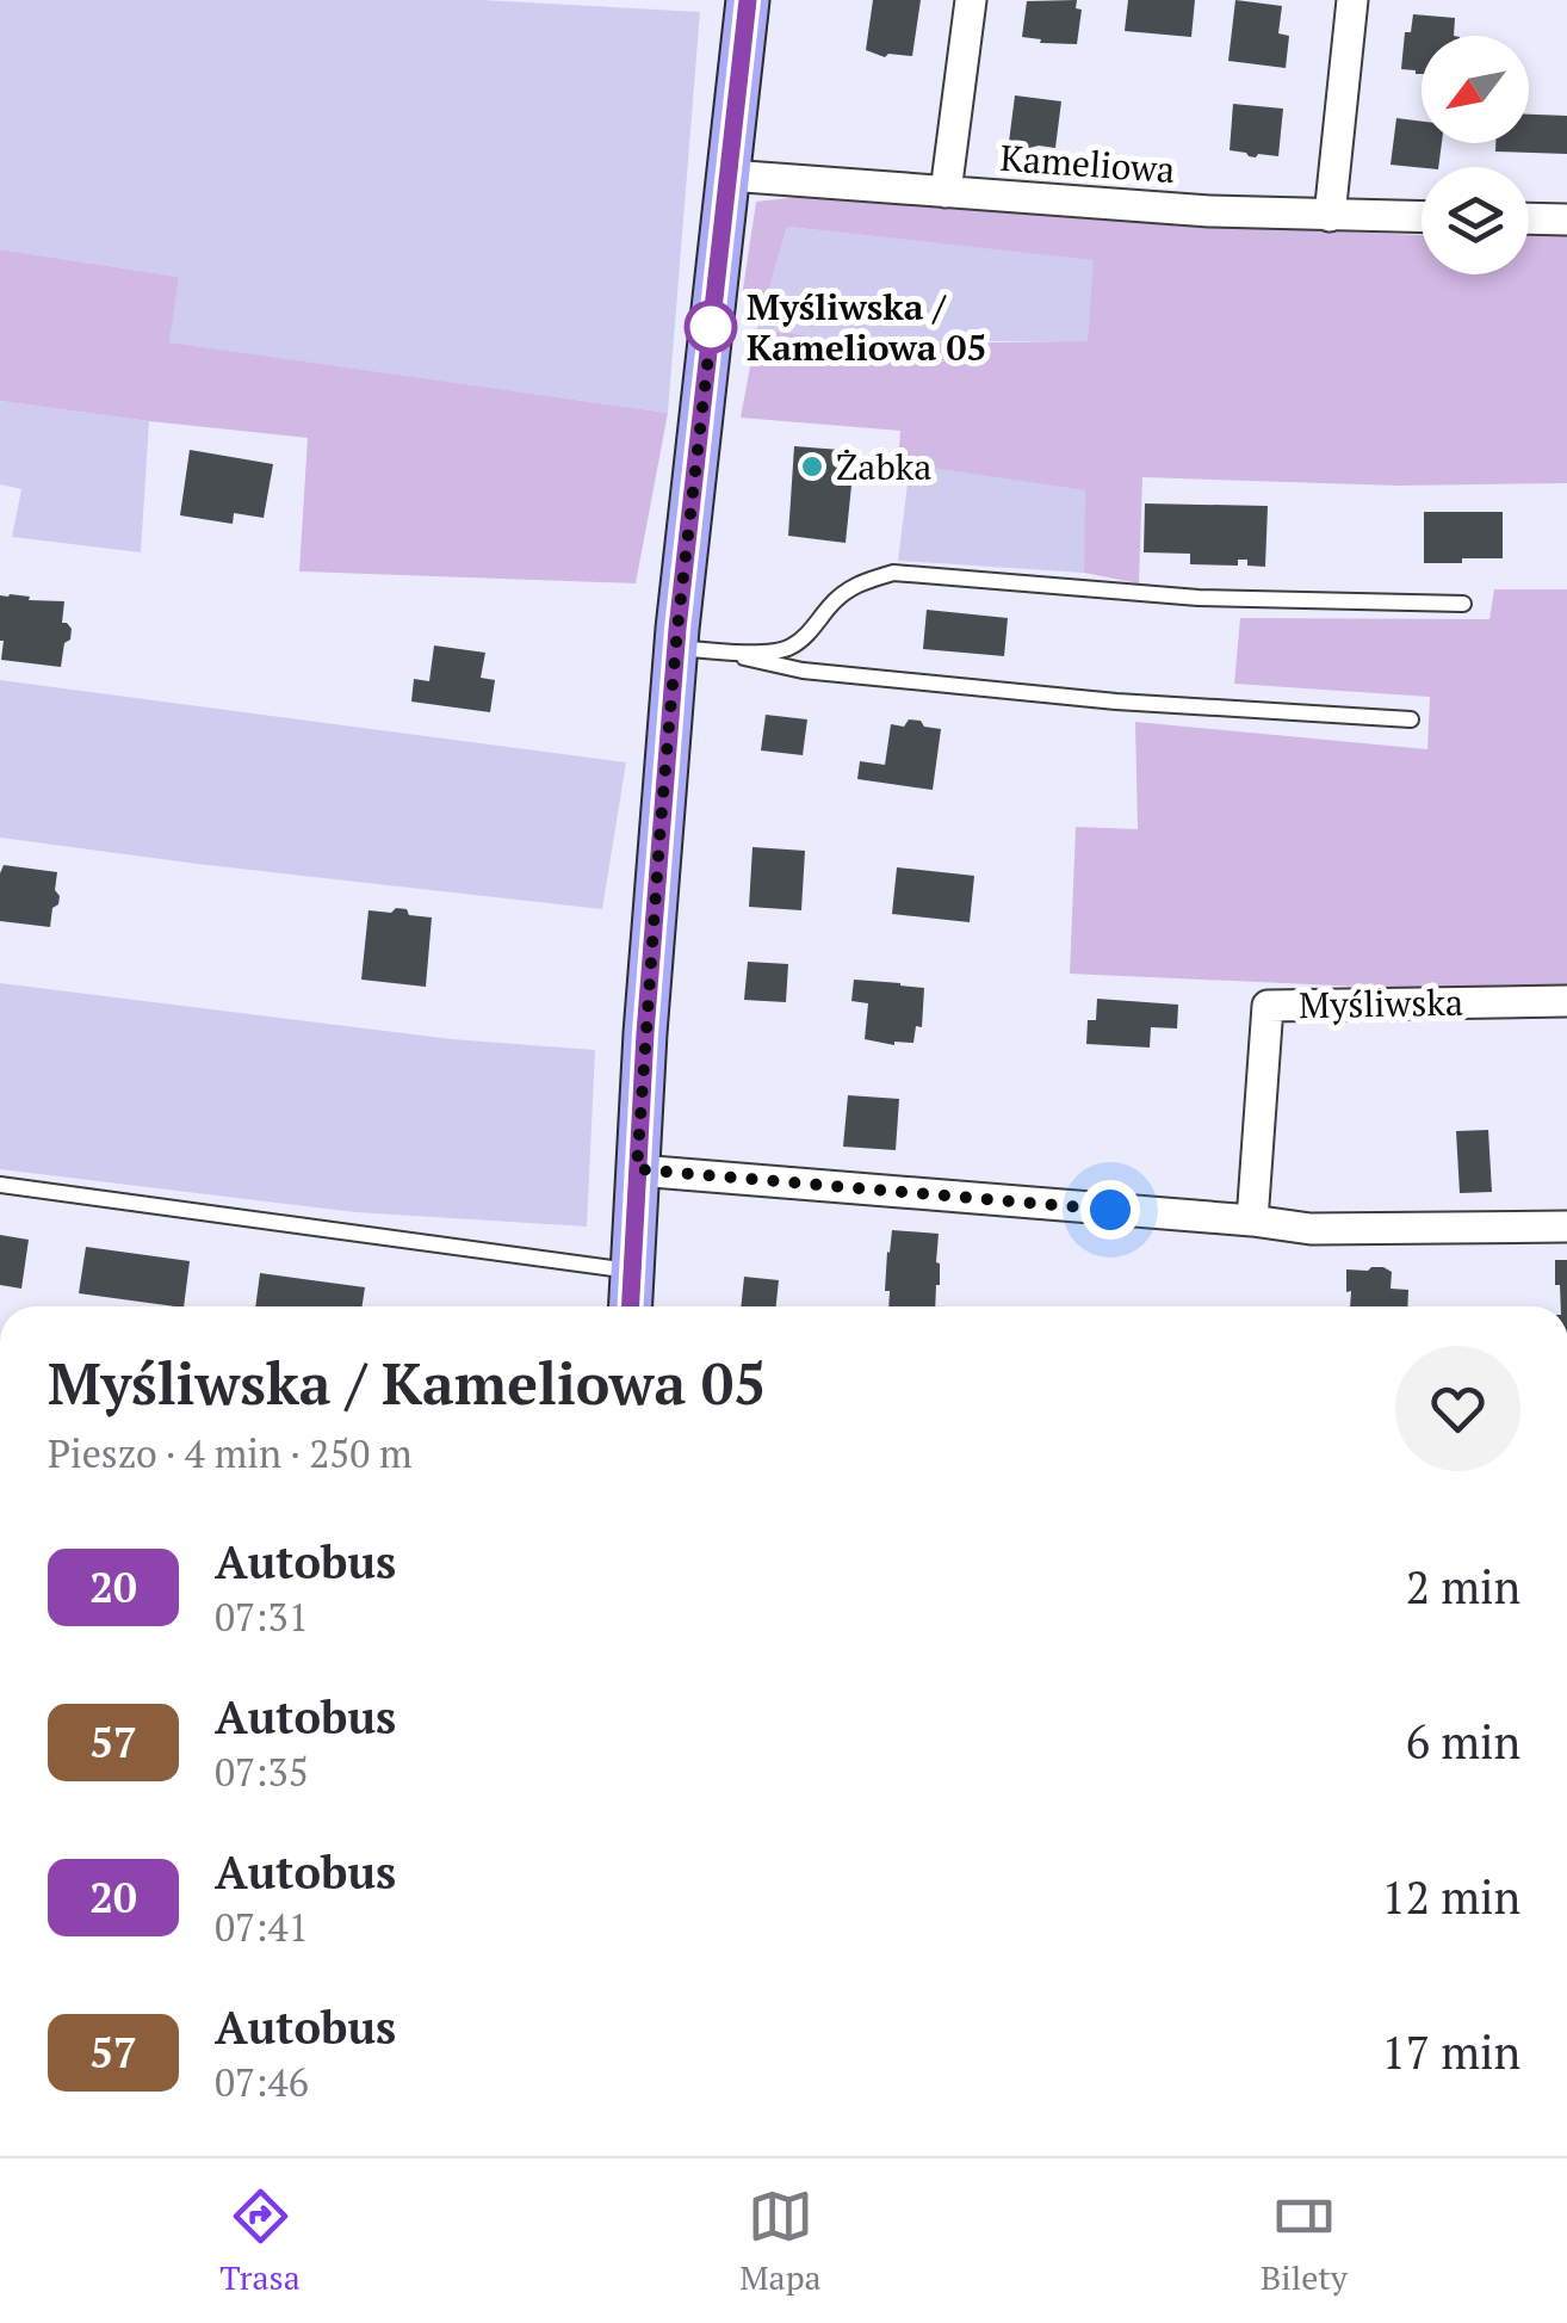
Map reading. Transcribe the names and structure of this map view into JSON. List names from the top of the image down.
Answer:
{
  "streets": {
    "street": ["Kameliowa", "Myśliwska"]
  },
  "places": ["Myśliwska / Kameliowa 05", "Żabka"],
  "lines": ["bus line 20"],
  "north": "bottom left",
  "page": {
    "heading": ["Myśliwska / Kameliowa 05", "Pieszo · 4 min · 250 m"],
    "list": [
      {
        "mark": "20",
        "name": "Autobus",
        "note": "07:31",
        "value": "2 min"
      },
      {
        "mark": "57",
        "name": "Autobus",
        "note": "07:35",
        "value": "6 min"
      },
      {
        "mark": "20",
        "name": "Autobus",
        "note": "07:41",
        "value": "12 min"
      },
      {
        "mark": "57",
        "name": "Autobus",
        "note": "07:46",
        "value": "17 min"
      }
    ],
    "tabs": ["Trasa", "Mapa", "Bilety"]
  }
}
